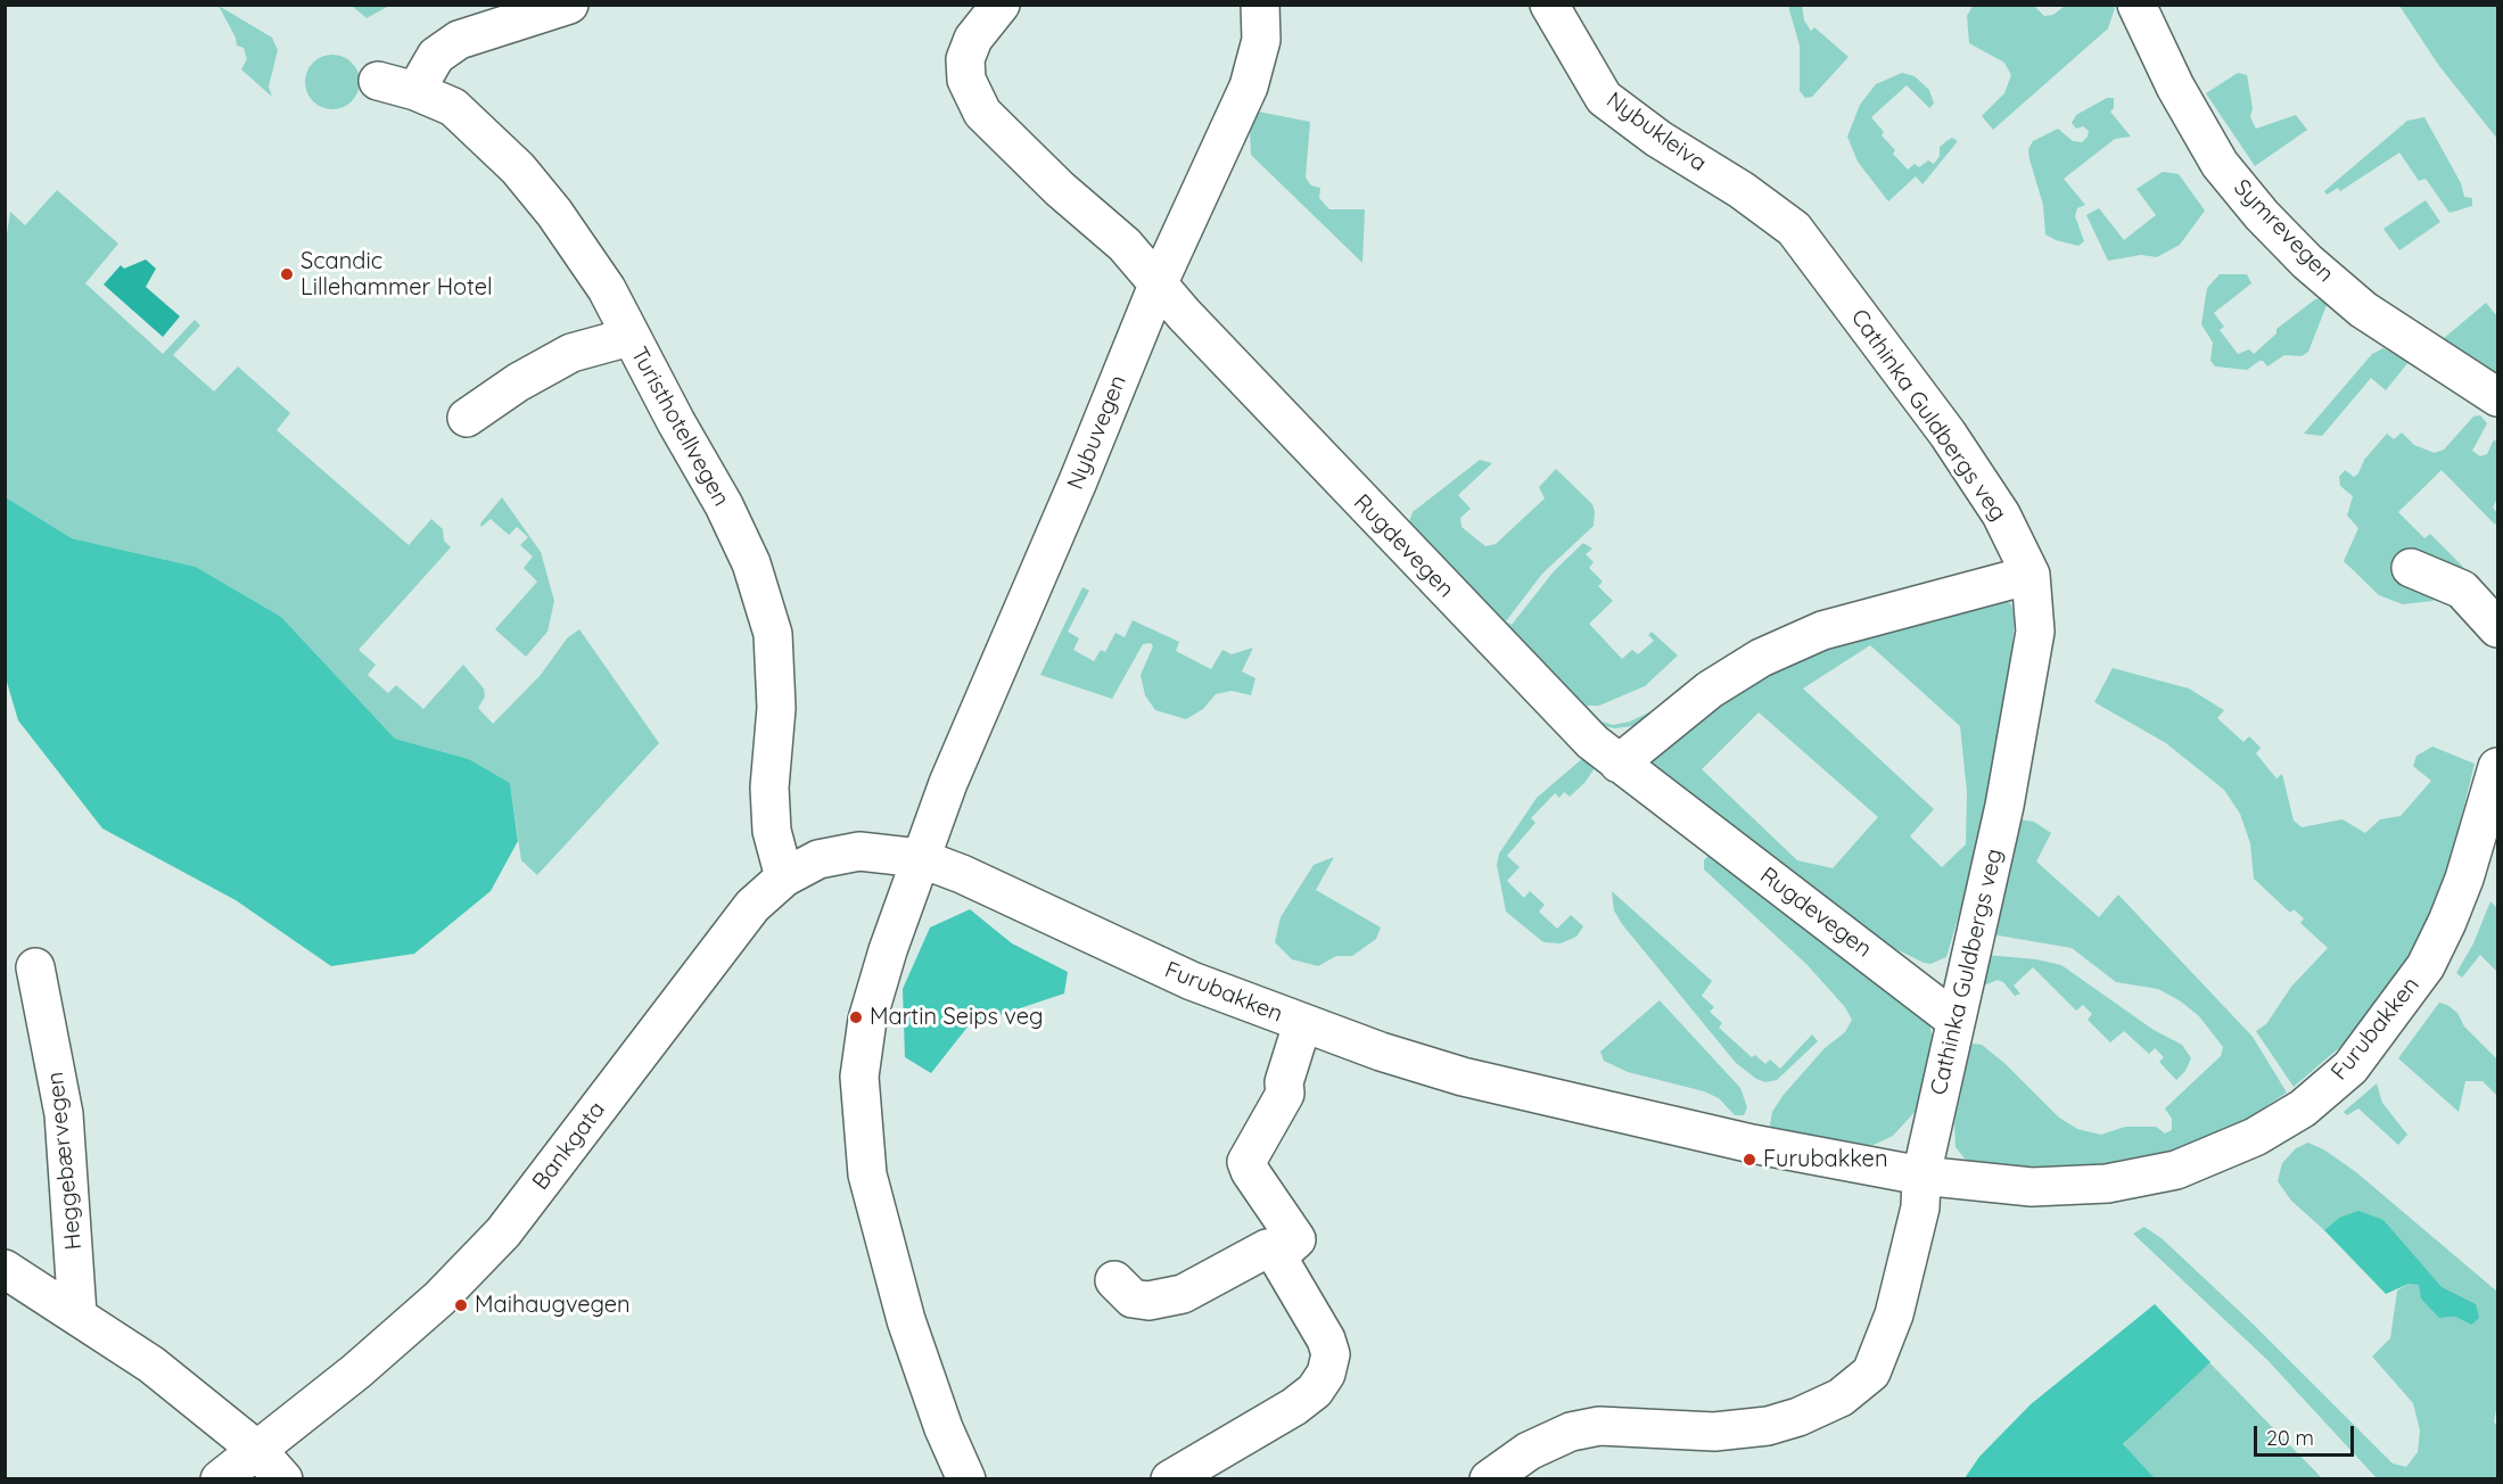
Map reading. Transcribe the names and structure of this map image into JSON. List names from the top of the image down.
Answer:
{
  "streets": {
    "street": [
      "Nybukleiva",
      "Symrevegen",
      "Cathinka Guldbergs veg",
      "Turisthotellvegen",
      "Nybuvegen",
      "Rugdevegen",
      "Furubakken",
      "Bankgata",
      "Heggebærvegen"
    ]
  },
  "crossings": [
    ["Nybukleiva", "Cathinka Guldbergs veg"],
    ["Cathinka Guldbergs veg", "Rugdevegen"],
    ["Cathinka Guldbergs veg", "Furubakken"],
    ["Turisthotellvegen", "Bankgata"],
    ["Nybuvegen", "Rugdevegen"],
    ["Nybuvegen", "Furubakken"],
    ["Nybuvegen", "Bankgata"],
    ["Furubakken", "Bankgata"]
  ],
  "places": [
    "Scandic Lillehammer Hotel",
    "Martin Seips veg",
    "Furubakken",
    "Maihaugvegen"
  ],
  "scale_bar": "20 m"
}
